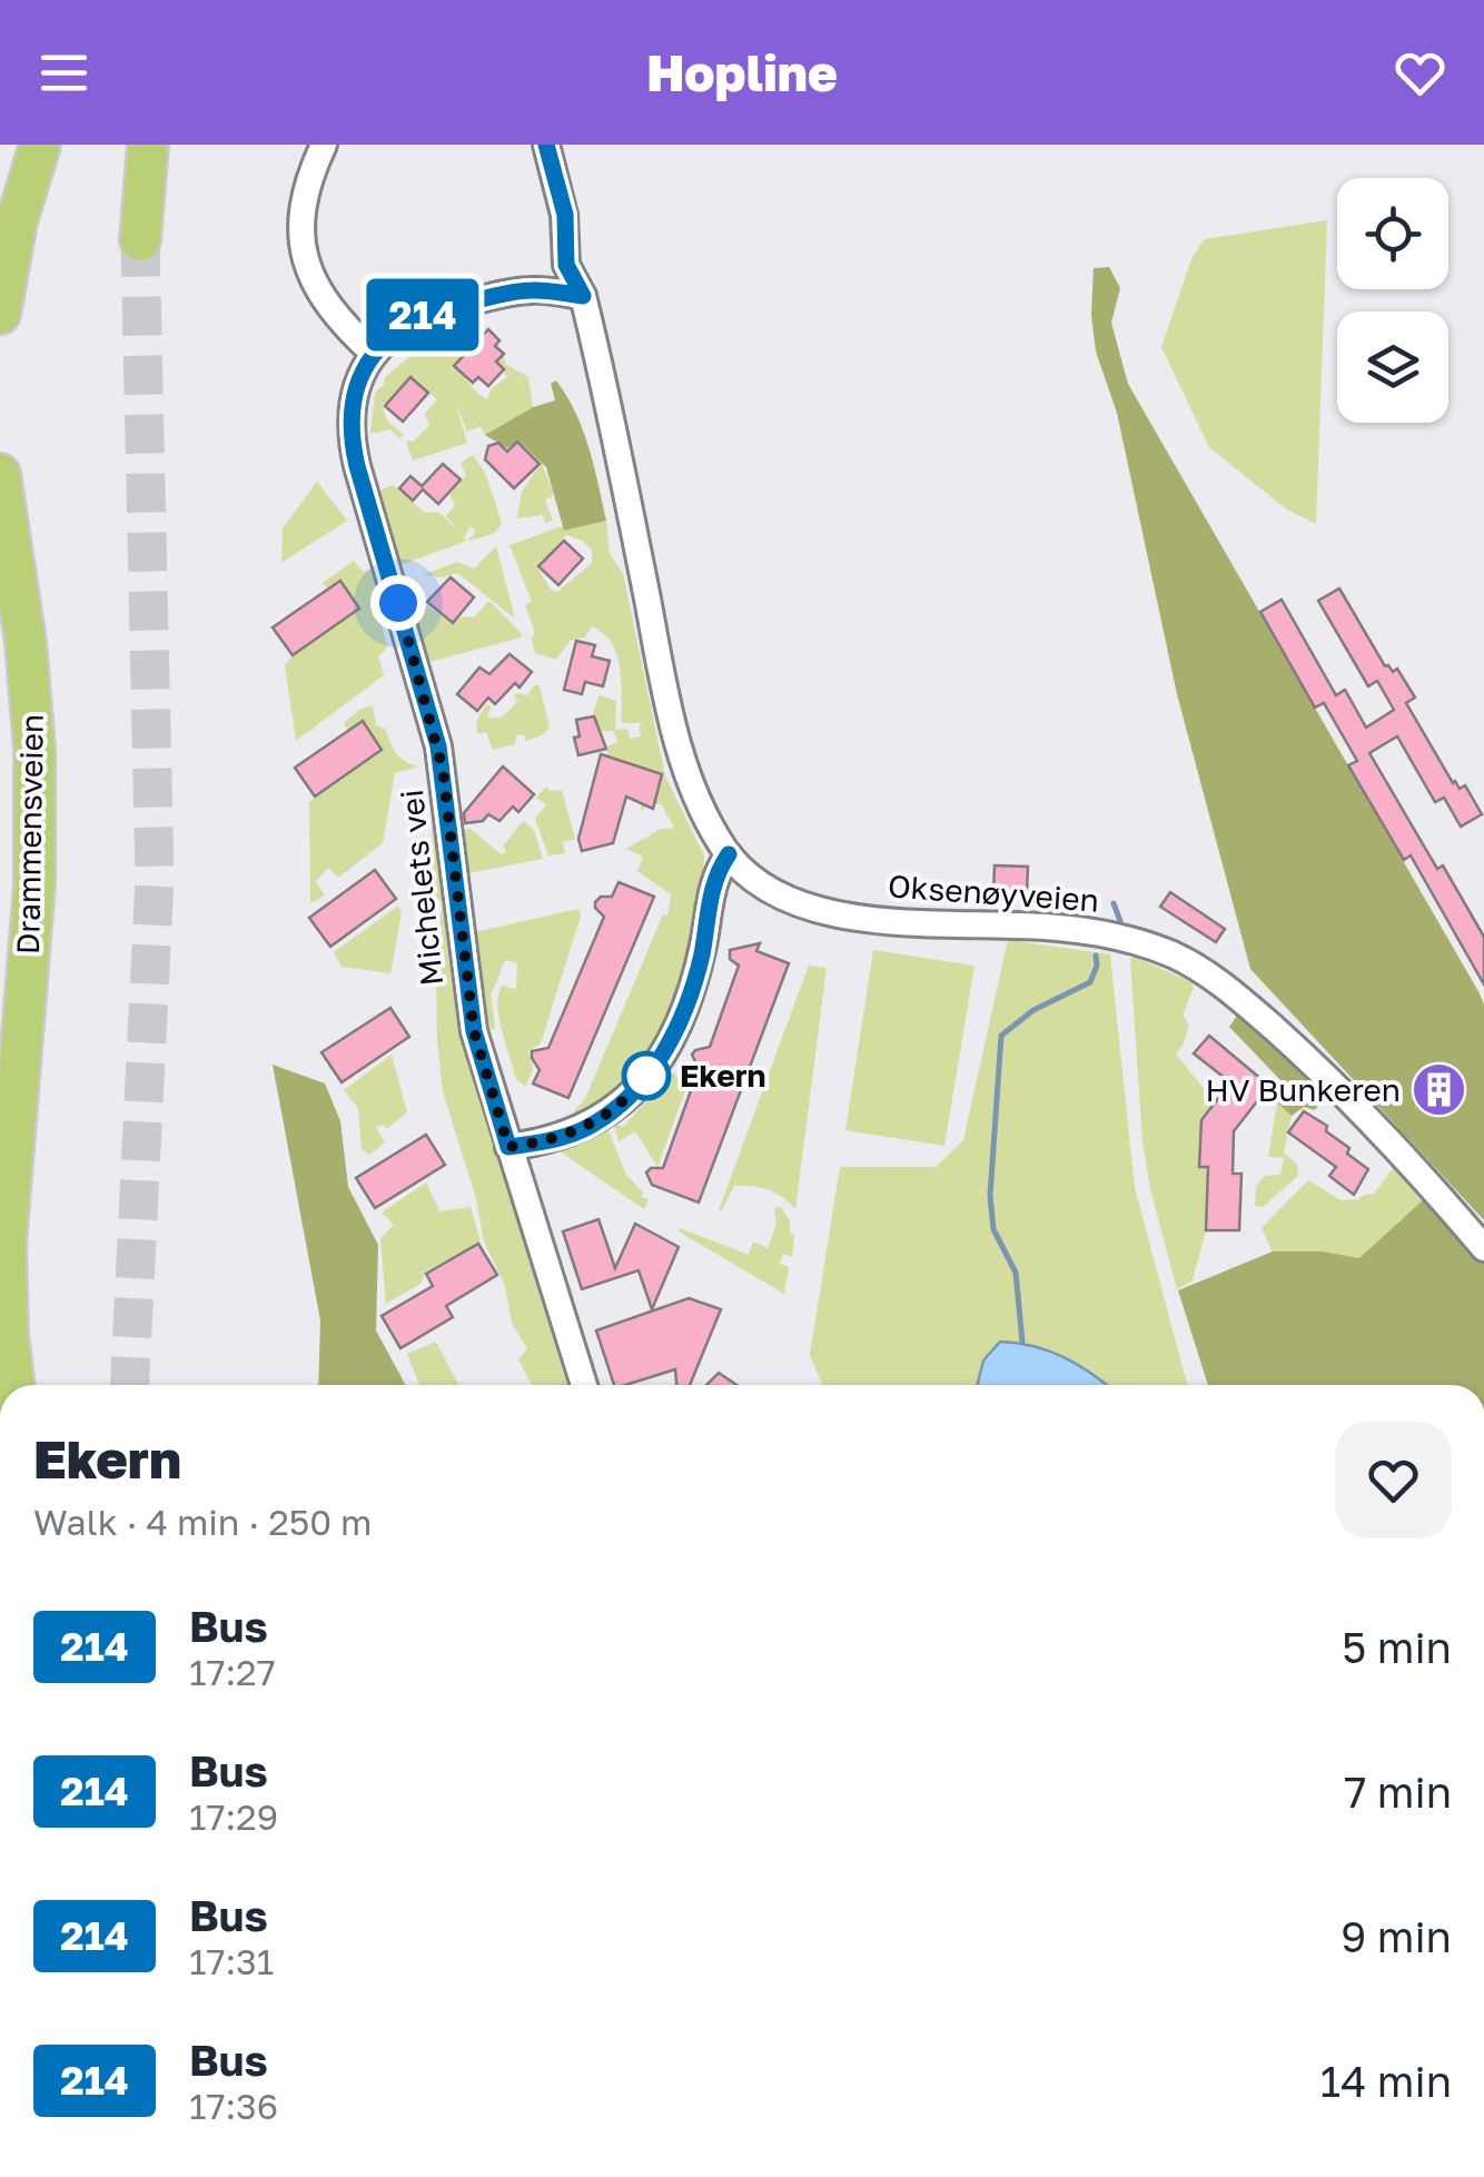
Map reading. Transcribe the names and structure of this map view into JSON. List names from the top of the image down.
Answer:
{
  "streets": {
    "highway": ["Drammensveien"],
    "street": ["Michelets vei", "Oksenøyveien"]
  },
  "places": {
    "other": ["Ekern"],
    "building": ["HV Bunkeren"]
  },
  "lines": ["bus line 214"],
  "page": {
    "header": "Hopline",
    "on_map": "214",
    "heading": ["Ekern", "Walk · 4 min · 250 m"],
    "list": [
      {
        "mark": "214",
        "name": "Bus",
        "note": "17:27",
        "value": "5 min"
      },
      {
        "mark": "214",
        "name": "Bus",
        "note": "17:29",
        "value": "7 min"
      },
      {
        "mark": "214",
        "name": "Bus",
        "note": "17:31",
        "value": "9 min"
      },
      {
        "mark": "214",
        "name": "Bus",
        "note": "17:36",
        "value": "14 min"
      }
    ]
  }
}
